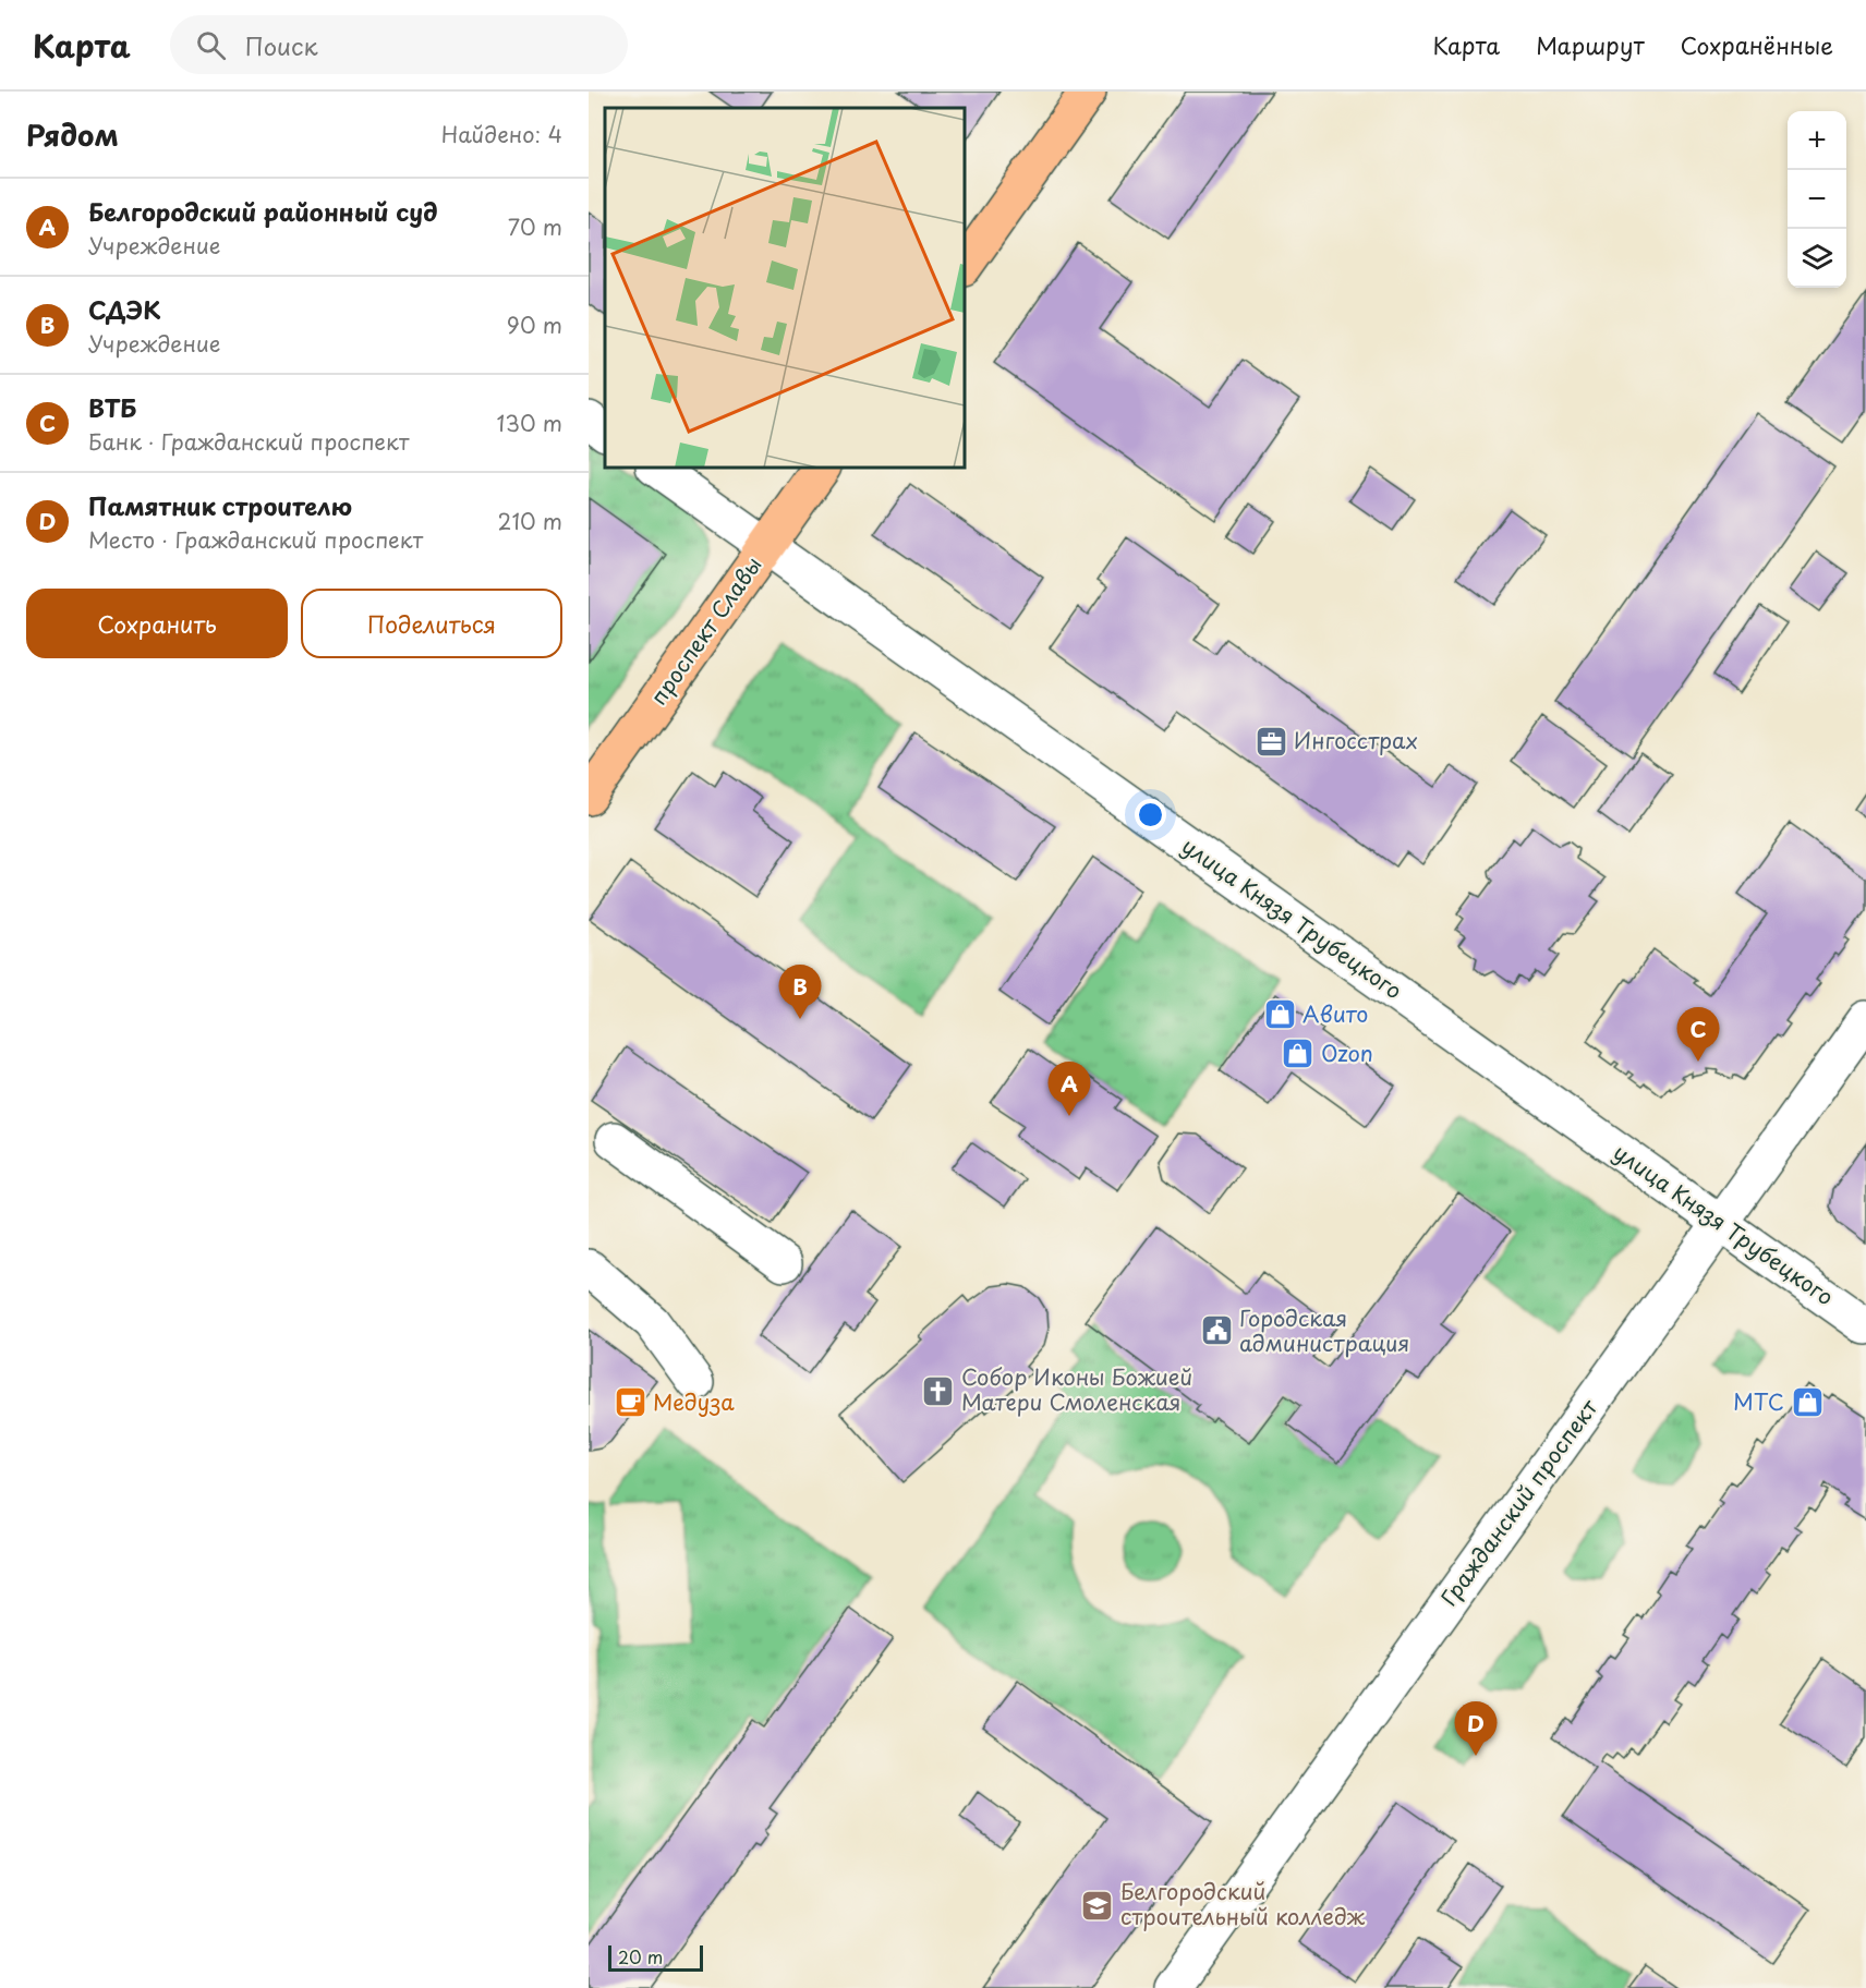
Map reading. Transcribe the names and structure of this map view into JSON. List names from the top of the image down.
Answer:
{
  "streets": {
    "main road": ["проспект Славы"],
    "street": ["улица Князя Трубецкого", "Гражданский проспект"]
  },
  "crossings": [
    ["проспект Славы", "улица Князя Трубецкого"],
    ["улица Князя Трубецкого", "Гражданский проспект"]
  ],
  "places": {
    "office": ["Ингосстрах"],
    "shop": ["Авито", "Ozon", "МТС"],
    "public building": ["Городская администрация"],
    "church": ["Собор Иконы Божией Матери Смоленская"],
    "cafe": ["Медуза"],
    "school or university": ["Белгородский строительный колледж"]
  },
  "scale_bar": "20 m",
  "page": {
    "header": "Карта",
    "search": "Поиск",
    "nav": ["Карта", "Маршрут", "Сохранённые"],
    "heading": ["Рядом", "Найдено: 4"],
    "map_buttons": ["+", "−"],
    "list": [
      {
        "mark": "A",
        "name": "Белгородский районный суд",
        "note": "Учреждение",
        "value": "70 m"
      },
      {
        "mark": "B",
        "name": "СДЭК",
        "note": "Учреждение",
        "value": "90 m"
      },
      {
        "mark": "C",
        "name": "ВТБ",
        "note": "Банк · Гражданский проспект",
        "value": "130 m"
      },
      {
        "mark": "D",
        "name": "Памятник строителю",
        "note": "Место · Гражданский проспект",
        "value": "210 m"
      }
    ],
    "buttons": ["Сохранить", "Поделиться"],
    "pins": [
      "B",
      "C",
      "A",
      "D"
    ],
    "scale": "20 m"
  }
}
